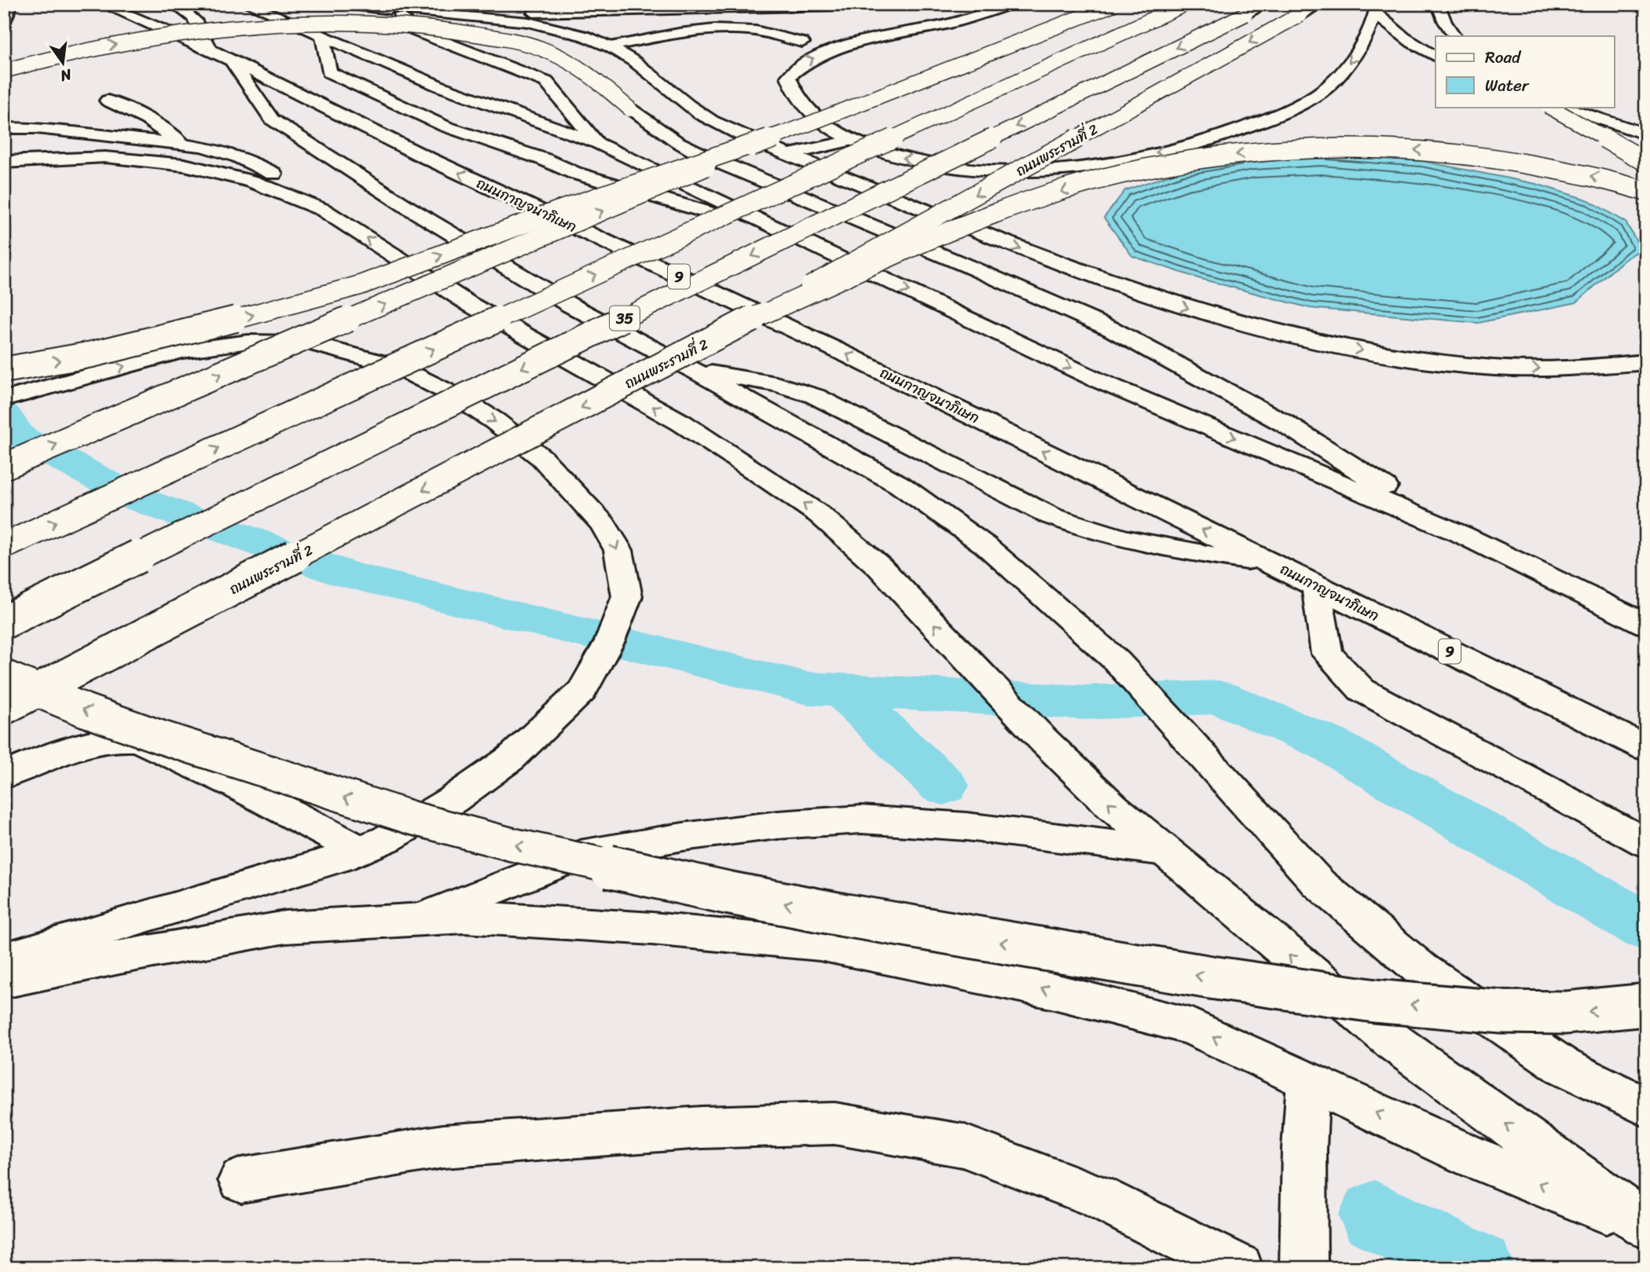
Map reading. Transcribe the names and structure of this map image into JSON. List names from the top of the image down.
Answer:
{
  "streets": {
    "main road": [
      "ถนนพระรามที่ 2",
      "ถนนกาญจนาภิเษก",
      "9",
      "35"
    ]
  },
  "legend": ["Road", "Water"],
  "north": "bottom"
}
